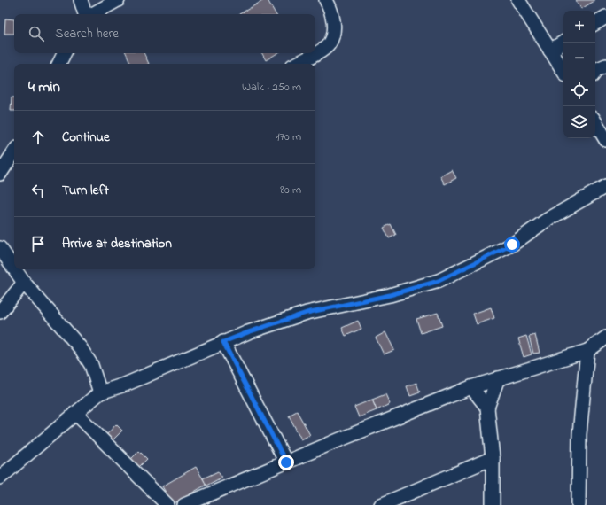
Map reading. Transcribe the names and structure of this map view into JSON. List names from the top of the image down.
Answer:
{
  "page": {
    "map_buttons": ["+", "−"],
    "search": "Search here",
    "heading": ["4 min", "Walk · 250 m"],
    "list": [
      ["Continue", "170 m"],
      ["Turn left", "80 m"],
      "Arrive at destination"
    ]
  }
}
